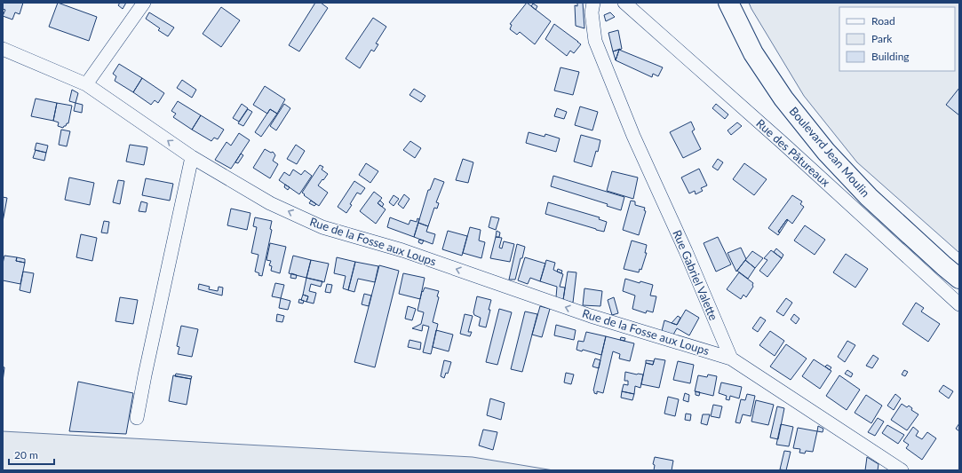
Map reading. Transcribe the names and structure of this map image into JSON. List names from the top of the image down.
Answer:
{
  "streets": {
    "main road": ["Boulevard Jean Moulin"],
    "street": ["Rue des Pâtureaux", "Rue de la Fosse aux Loups", "Rue Gabriel Valette"]
  },
  "crossings": [
    ["Rue de la Fosse aux Loups", "Rue Gabriel Valette"]
  ],
  "one_way": ["Rue de la Fosse aux Loups"],
  "legend": ["Road", "Park", "Building"],
  "scale_bar": "20 m"
}
